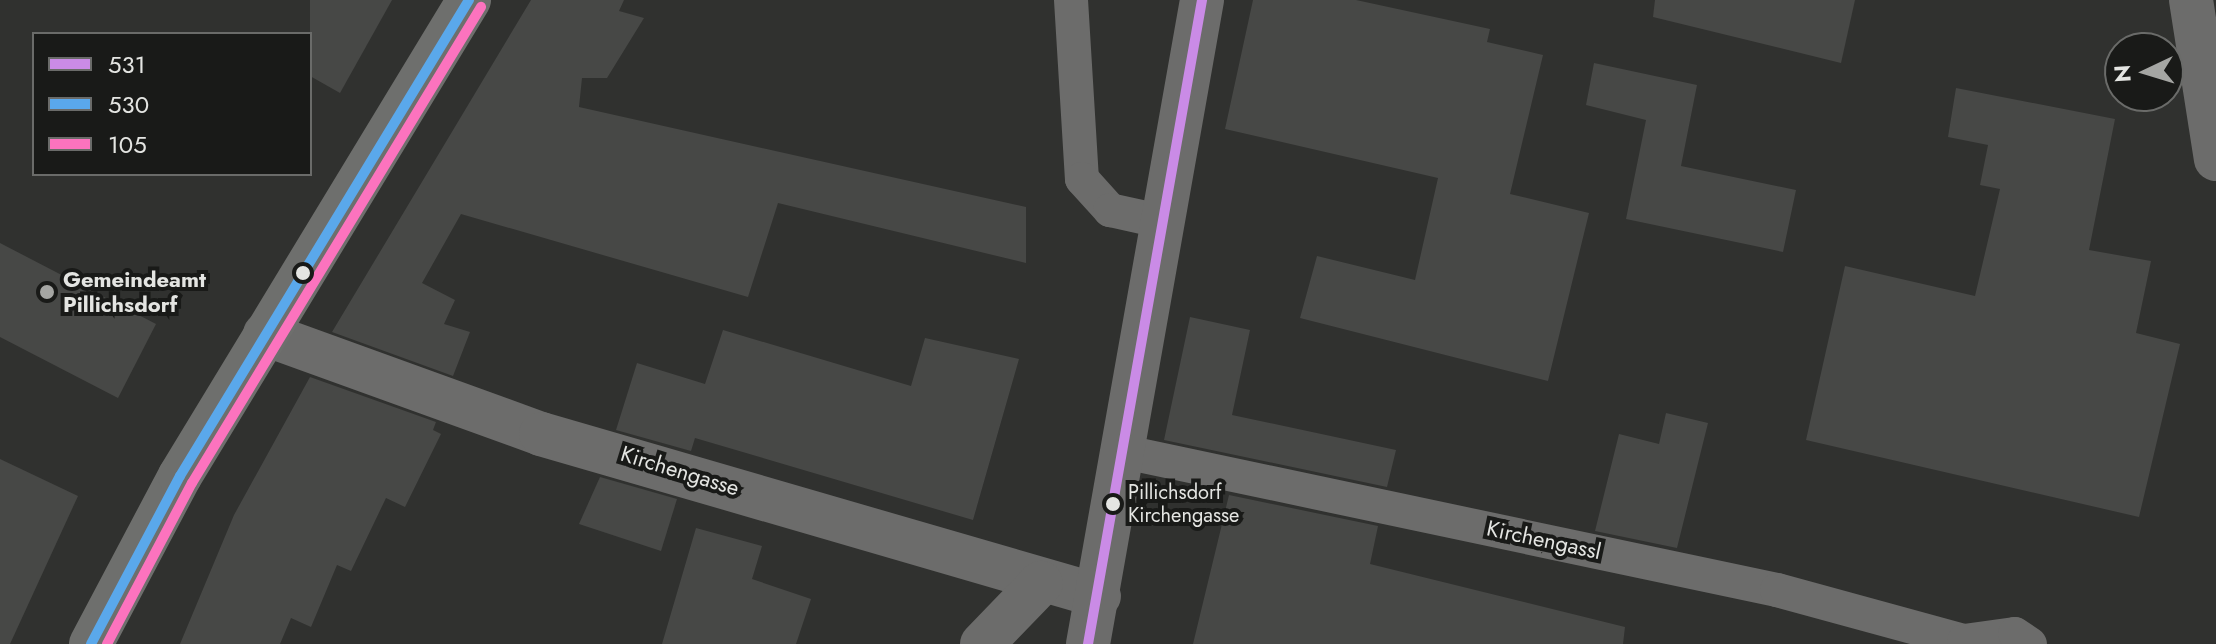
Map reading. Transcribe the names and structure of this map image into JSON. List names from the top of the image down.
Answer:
{
  "streets": {
    "street": ["Kirchengasse"],
    "lane": ["Kirchengassl"]
  },
  "places": ["Gemeindeamt Pillichsdorf", "Pillichsdorf Kirchengasse"],
  "lines": ["transit line 531", "transit line 530", "transit line 105"],
  "legend": ["531", "530", "105"],
  "north": "left"
}
